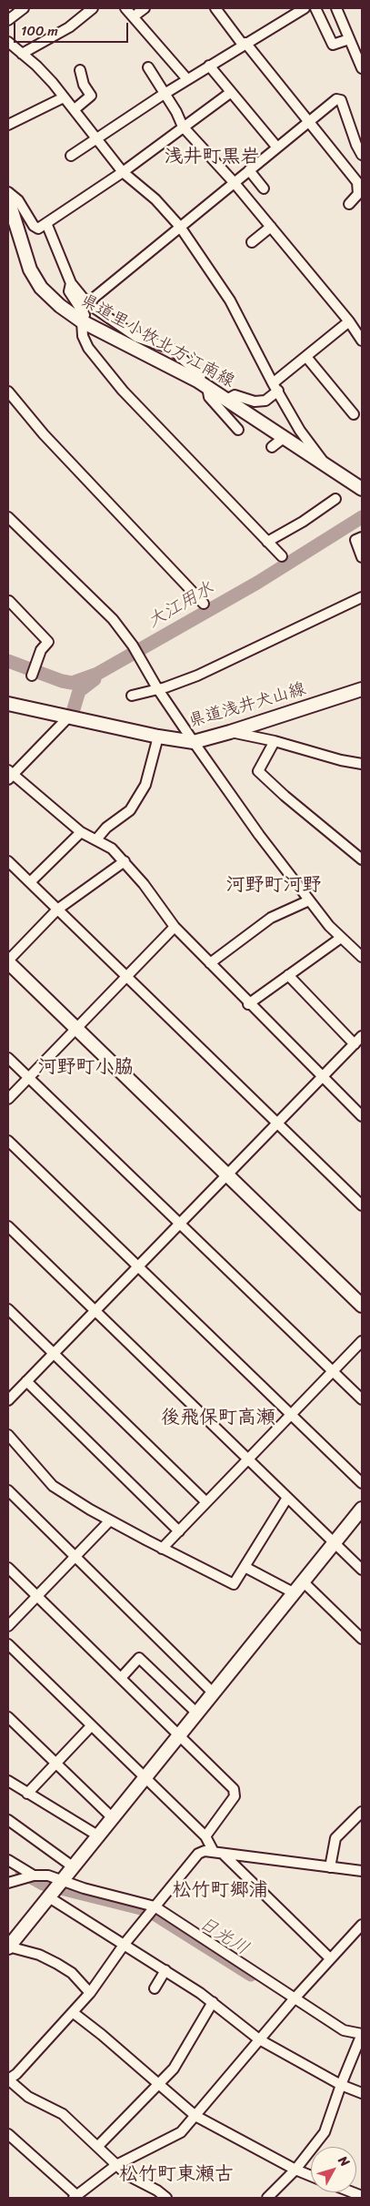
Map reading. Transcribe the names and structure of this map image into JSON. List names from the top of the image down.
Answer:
{
  "streets": {
    "street": ["県道里小牧北方江南線", "県道浅井犬山線"]
  },
  "districts": [
    "浅井町黒岩",
    "河野町河野",
    "河野町小脇",
    "後飛保町高瀬",
    "松竹町郷浦",
    "松竹町東瀬古"
  ],
  "water": ["大江用水", "日光川"],
  "scale_bar": "100 m",
  "north": "top right"
}
